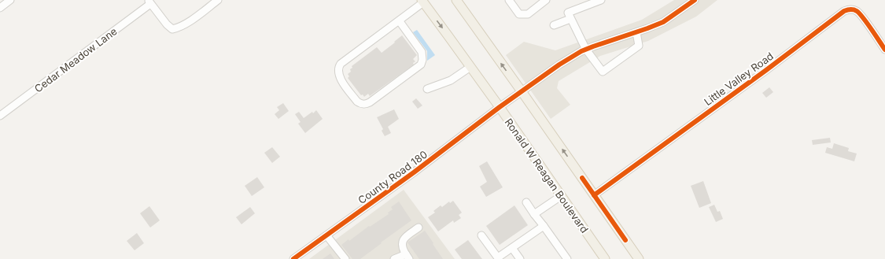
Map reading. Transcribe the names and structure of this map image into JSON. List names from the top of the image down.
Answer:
{
  "streets": {
    "main road": ["Ronald W Reagan Boulevard"],
    "street": ["Cedar Meadow Lane", "Little Valley Road", "County Road 180"]
  },
  "crossings": [
    ["Ronald W Reagan Boulevard", "County Road 180"]
  ]
}
